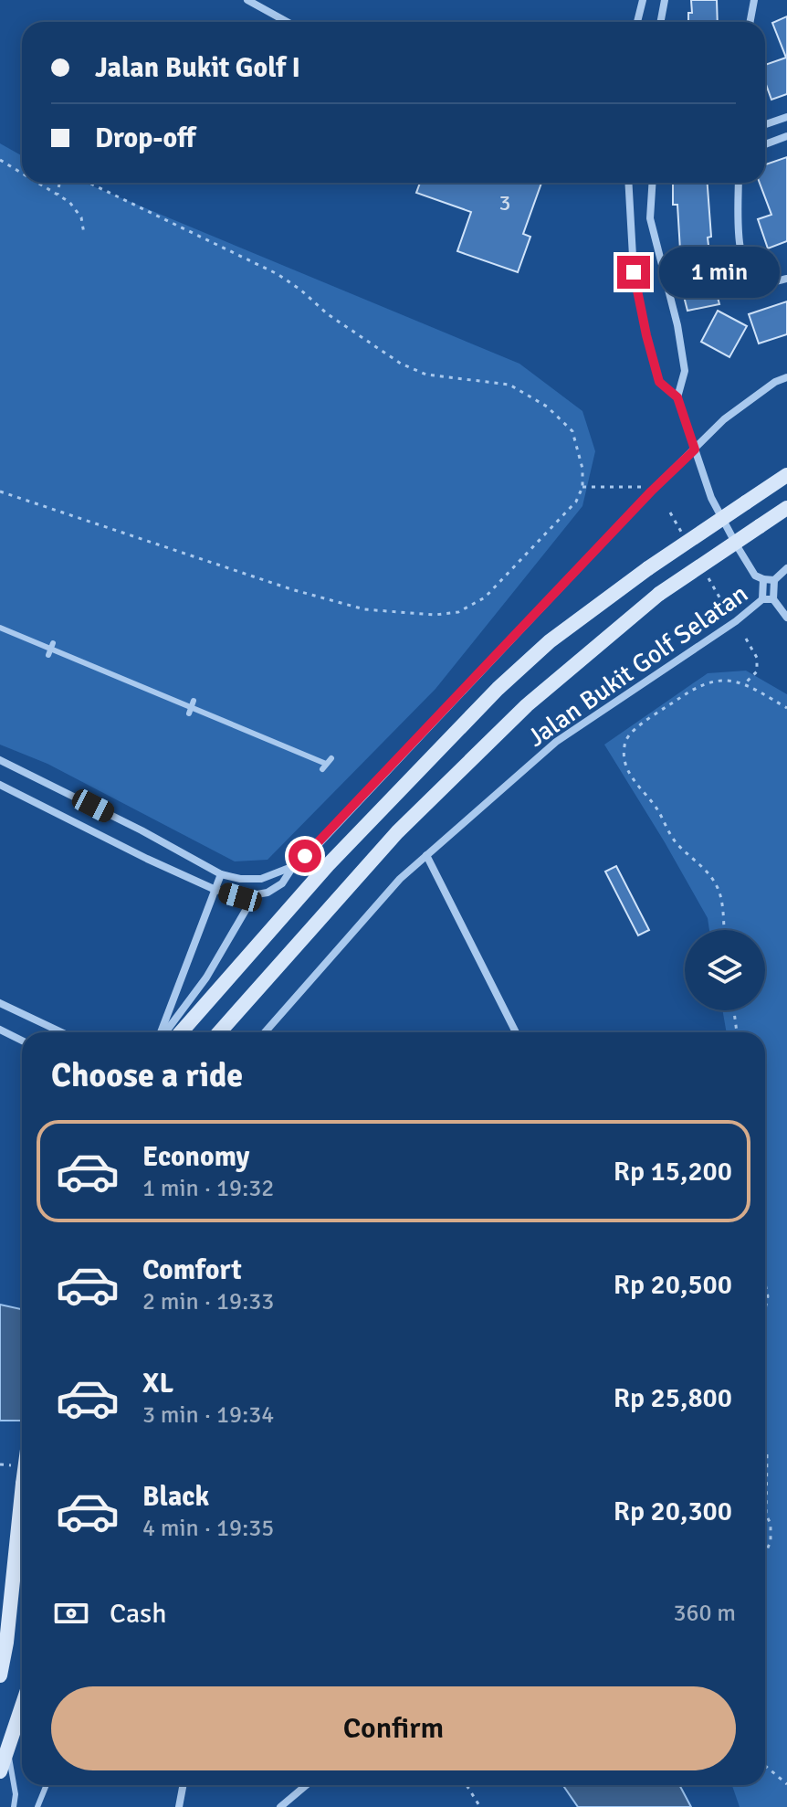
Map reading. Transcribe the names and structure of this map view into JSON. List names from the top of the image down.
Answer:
{
  "streets": {
    "street": ["Jalan Bukit Golf Selatan"]
  },
  "house_numbers": ["3"],
  "page": {
    "banner": ["Jalan Bukit Golf I", "Drop-off"],
    "bubble": "1 min",
    "heading": "Choose a ride",
    "list": [
      {
        "name": "Economy",
        "note": "1 min · 19:32",
        "value": "Rp 15,200"
      },
      {
        "name": "Comfort",
        "note": "2 min · 19:33",
        "value": "Rp 20,500"
      },
      {
        "name": "XL",
        "note": "3 min · 19:34",
        "value": "Rp 25,800"
      },
      {
        "name": "Black",
        "note": "4 min · 19:35",
        "value": "Rp 20,300"
      }
    ],
    "pay": ["Cash", "360 m"],
    "buttons": "Confirm"
  }
}
